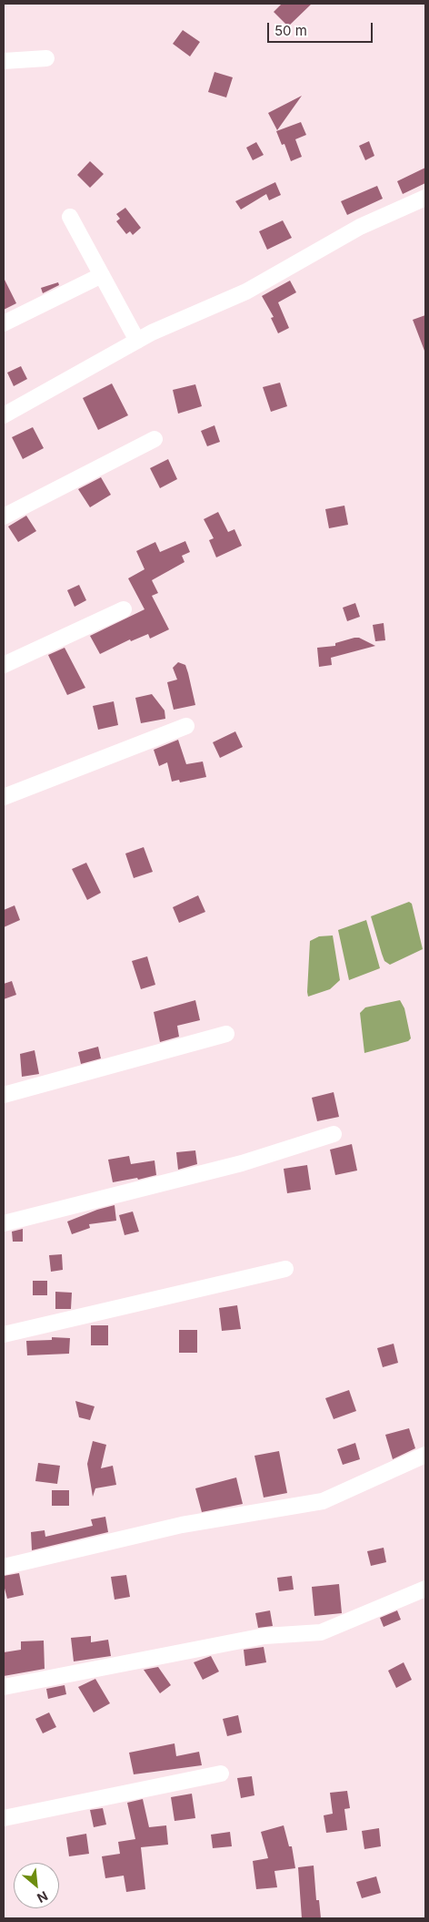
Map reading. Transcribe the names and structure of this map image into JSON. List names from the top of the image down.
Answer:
{
  "scale_bar": "50 m",
  "north": "bottom right"
}
